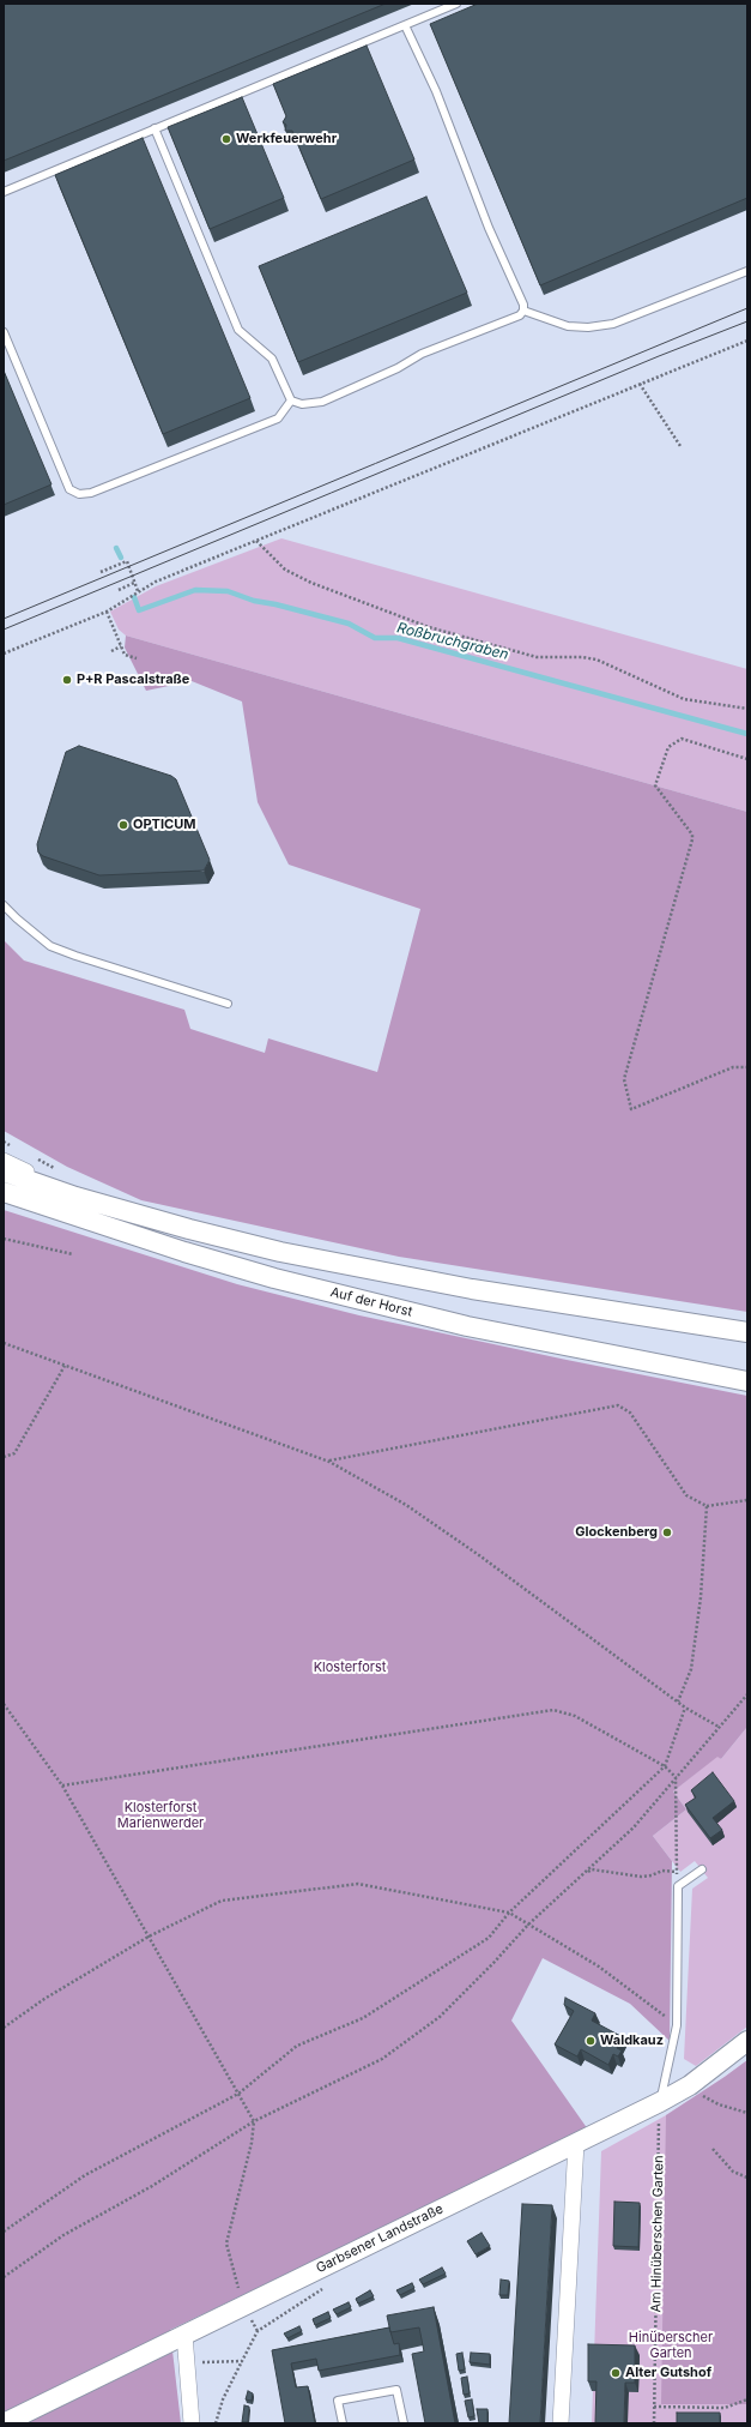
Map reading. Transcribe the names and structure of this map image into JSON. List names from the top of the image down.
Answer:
{
  "streets": {
    "street": ["Auf der Horst", "Garbsener Landstraße"],
    "path": ["Am Hinüberschen Garten"]
  },
  "crossings": [
    ["Am Hinüberschen Garten", "Garbsener Landstraße"]
  ],
  "water": ["Roßbruchgraben"],
  "parks": ["Klosterforst", "Klosterforst Marienwerder", "Hinüberscher Garten"],
  "places": [
    "Werkfeuerwehr",
    "P+R Pascalstraße",
    "OPTICUM",
    "Glockenberg",
    "Waldkauz",
    "Alter Gutshof"
  ]
}
